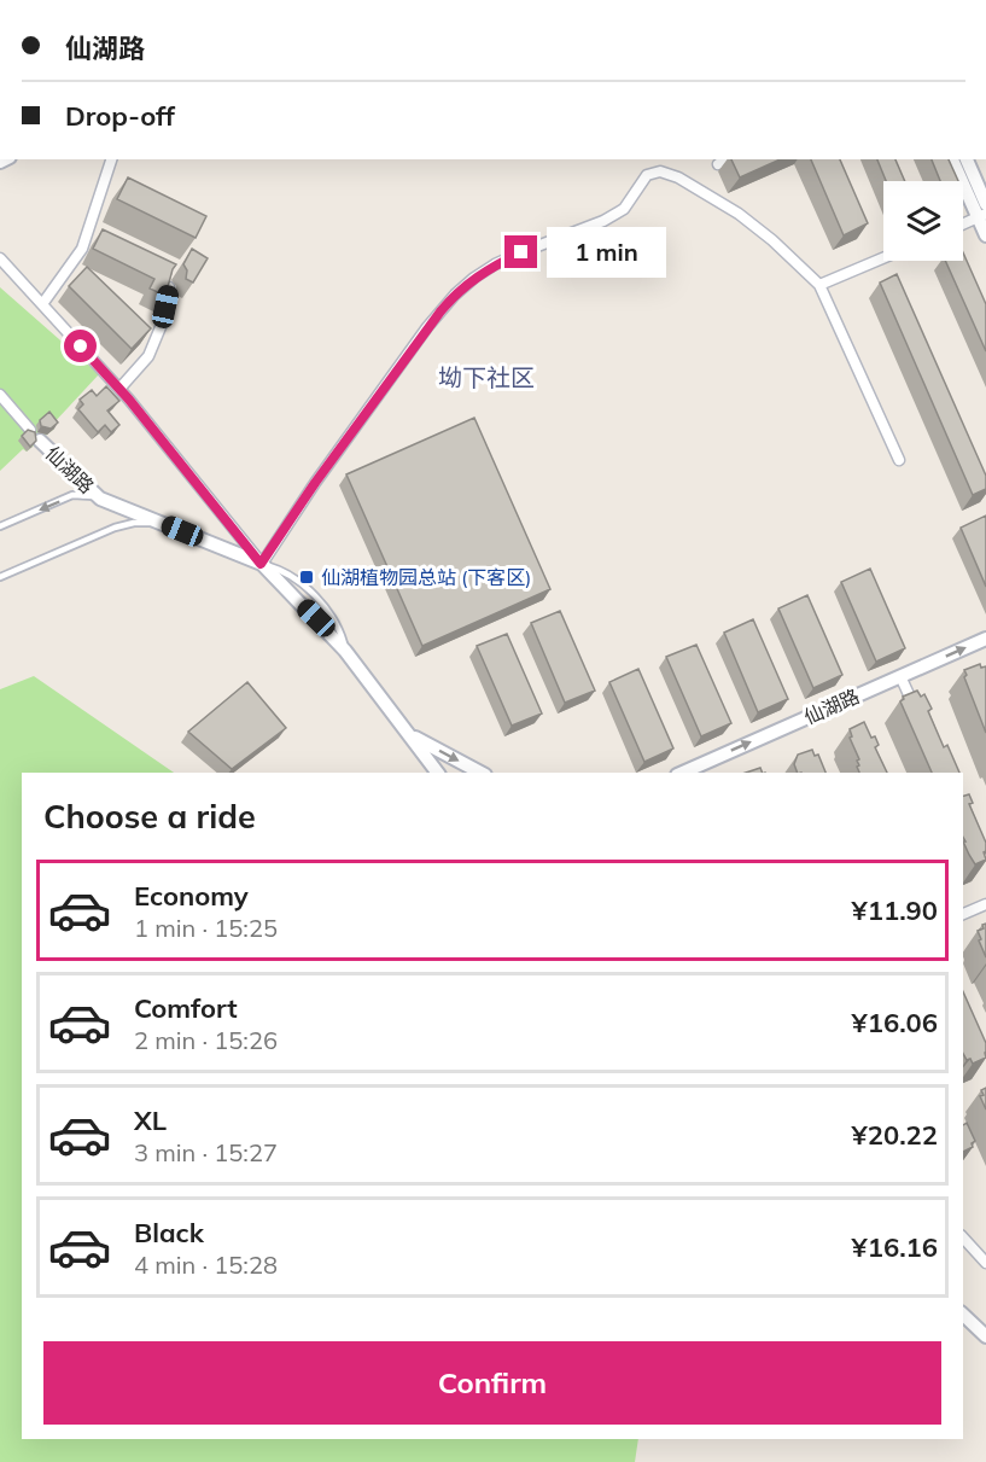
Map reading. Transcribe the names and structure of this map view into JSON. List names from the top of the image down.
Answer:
{
  "streets": {
    "street": ["仙湖路"]
  },
  "districts": ["坳下社区"],
  "places": {
    "transit": ["仙湖植物园总站 (下客区)"]
  },
  "page": {
    "banner": ["仙湖路", "Drop-off"],
    "bubble": "1 min",
    "heading": "Choose a ride",
    "list": [
      {
        "name": "Economy",
        "note": "1 min · 15:25",
        "value": "¥11.90"
      },
      {
        "name": "Comfort",
        "note": "2 min · 15:26",
        "value": "¥16.06"
      },
      {
        "name": "XL",
        "note": "3 min · 15:27",
        "value": "¥20.22"
      },
      {
        "name": "Black",
        "note": "4 min · 15:28",
        "value": "¥16.16"
      }
    ],
    "buttons": "Confirm"
  }
}
